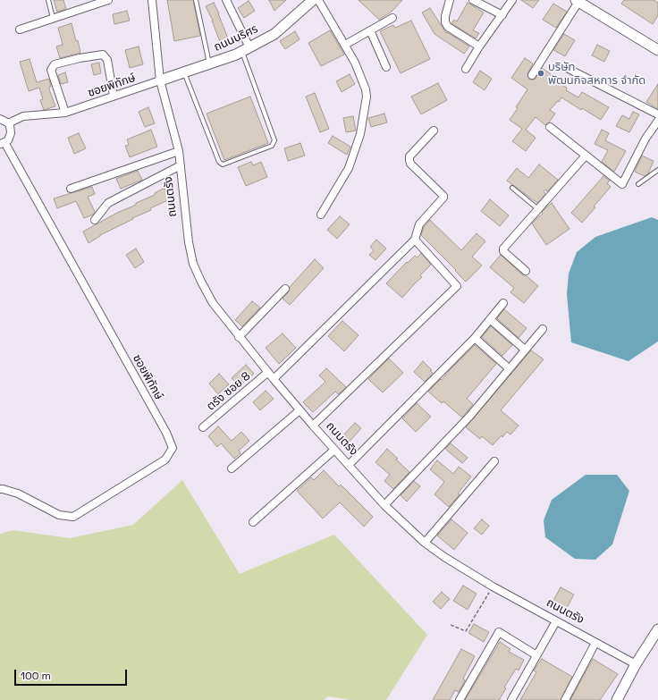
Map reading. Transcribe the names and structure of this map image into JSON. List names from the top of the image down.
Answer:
{
  "streets": {
    "street": [
      "ถนนนริศร",
      "ซอยพิทักษ์",
      "ถนนตรัง",
      "ตรัง ซอย 8"
    ]
  },
  "crossings": [
    ["ถนนนริศร", "ซอยพิทักษ์"],
    ["ถนนนริศร", "ถนนตรัง"],
    ["ซอยพิทักษ์", "ถนนตรัง"],
    ["ถนนตรัง", "ตรัง ซอย 8"]
  ],
  "places": ["บริษัท พัฒนกิจสหการ จำกัด"],
  "scale_bar": "100 m"
}
